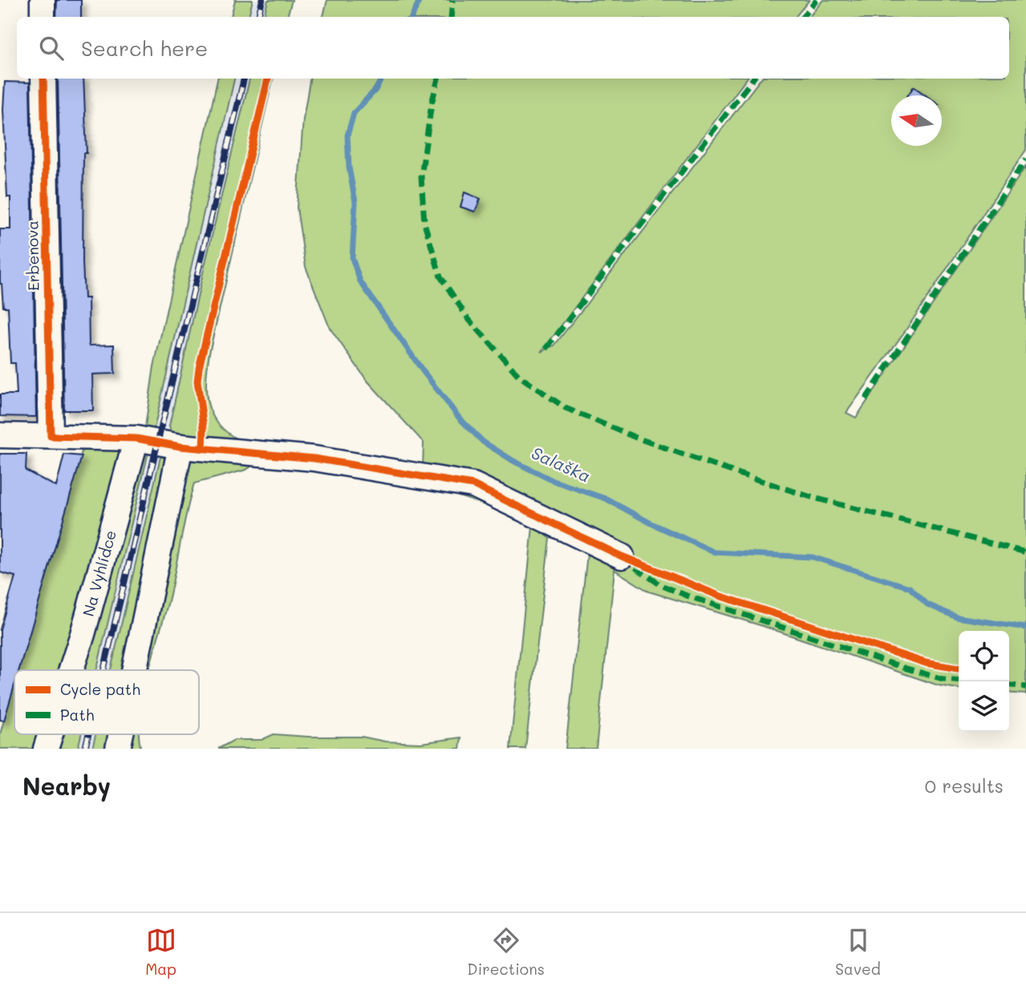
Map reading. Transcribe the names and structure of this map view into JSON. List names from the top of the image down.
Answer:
{
  "streets": {
    "street": ["Erbenova", "Na Vyhlídce"]
  },
  "water": ["Salaška"],
  "legend": ["Cycle path", "Path"],
  "north": "left",
  "page": {
    "search": "Search here",
    "heading": ["Nearby", "0 results"],
    "nav": ["Map", "Directions", "Saved"]
  }
}
